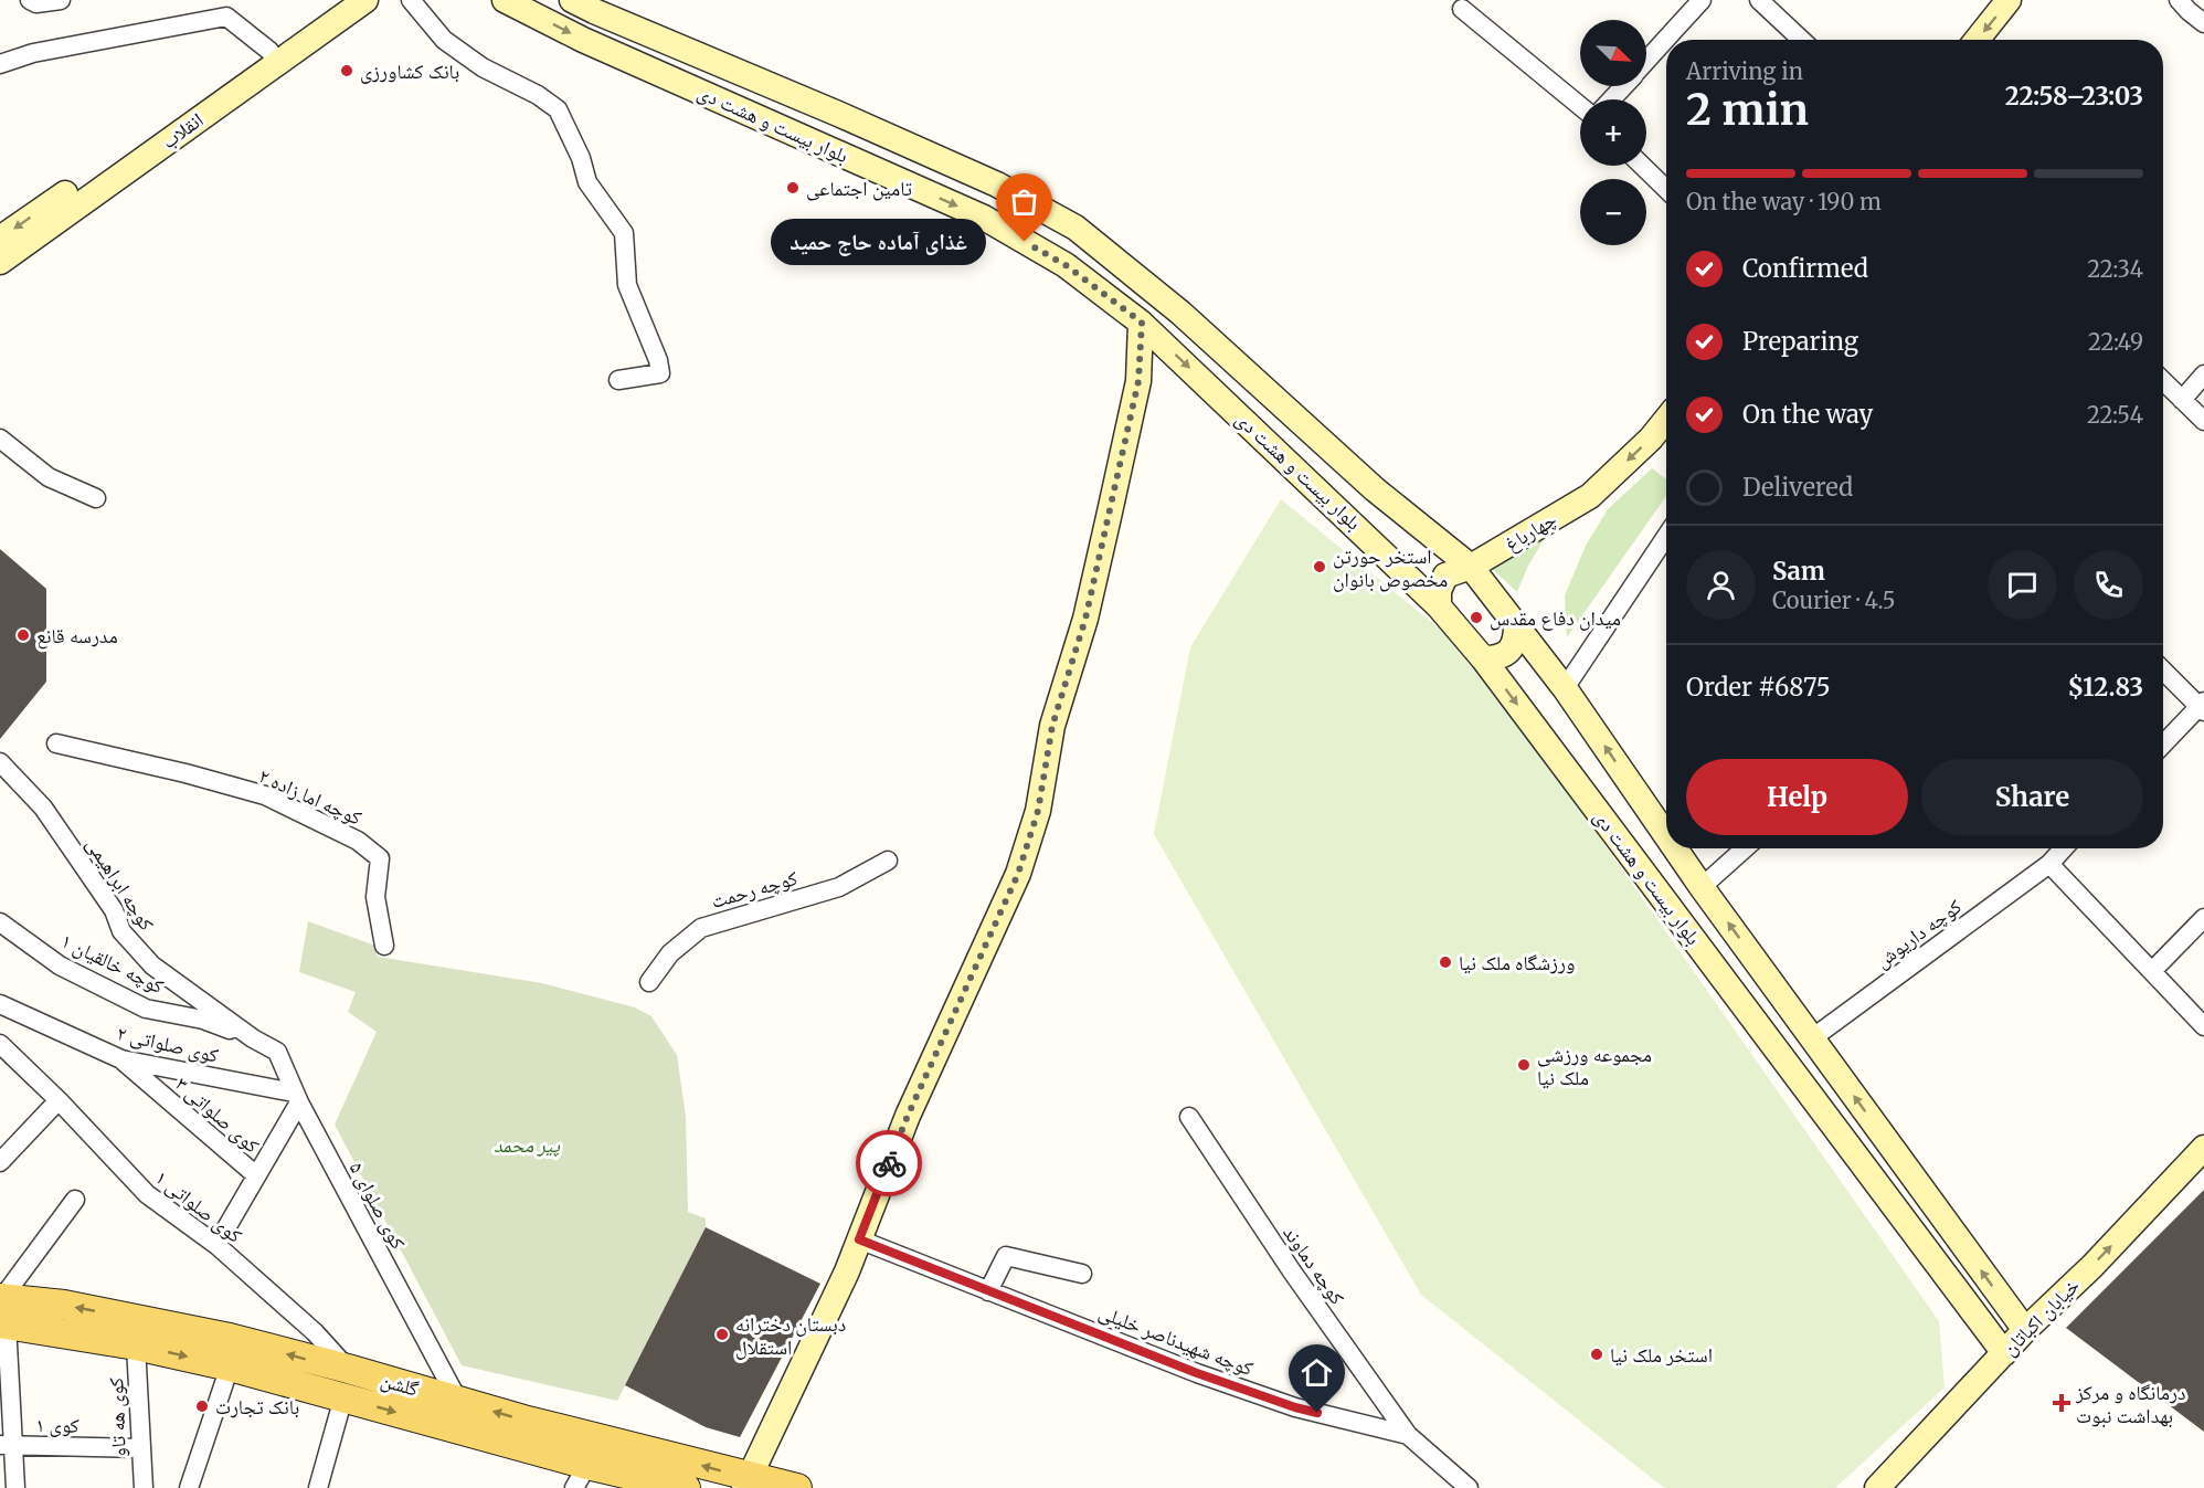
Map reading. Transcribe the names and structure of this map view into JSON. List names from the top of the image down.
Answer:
{
  "streets": {
    "main road": [
      "بلوار بیست و هشت دی",
      "انقلاب",
      "چهارباغ",
      "خیابان اکباتان",
      "گلشن"
    ],
    "street": [
      "کوچه اما زاده ۲",
      "کوچه ابراهیمی",
      "کوچه رحمت",
      "کوچه داریوش",
      "کوچه خالقیان ۱",
      "کوی صلواتی ۲",
      "کوی صلواتی ۳",
      "کوی صلوای ۵",
      "کوی صلواتی ۱",
      "کوچه دماوند",
      "کوچه شهیدناصر خلیلی",
      "کوی هه تاو",
      "کوی ۱"
    ]
  },
  "crossings": [
    ["بلوار بیست و هشت دی", "چهارباغ"],
    ["بلوار بیست و هشت دی", "کوچه داریوش"],
    ["بلوار بیست و هشت دی", "خیابان اکباتان"],
    ["کوچه ابراهیمی", "کوچه خالقیان ۱"],
    ["کوچه ابراهیمی", "کوی صلوای ۵"],
    ["کوچه خالقیان ۱", "کوی صلوای ۵"],
    ["کوی صلواتی ۲", "کوی صلواتی ۳"],
    ["کوی صلواتی ۲", "کوی صلوای ۵"],
    ["کوی صلوای ۵", "گلشن"],
    ["کوی صلواتی ۱", "گلشن"],
    ["کوچه دماوند", "کوچه شهیدناصر خلیلی"],
    ["گلشن", "کوی هه تاو"],
    ["کوی هه تاو", "کوی ۱"]
  ],
  "one_way": ["چهارباغ", "خیابان اکباتان"],
  "parks": ["پیر محمد"],
  "places": {
    "other": [
      "بانک کشاورزی",
      "تامین اجتماعی",
      "غذای آماده حاج حمید",
      "استخر حورتن مخصوص بانوان",
      "میدان دفاع مقدس",
      "مدرسه قانع",
      "ورزشگاه ملک نیا",
      "مجموعه ورزشی ملک نیا",
      "دبستان دخترانه استقلال",
      "استخر ملک نیا",
      "بانک تجارت"
    ],
    "health": ["درمانگاه و مرکز بهداشت نبوت"]
  },
  "north": "bottom right",
  "page": {
    "map_buttons": ["+", "−"],
    "heading": ["2 min", "Arriving in", "22:58–23:03"],
    "panel": [
      "Sam",
      "Courier · 4.5",
      "Order #6875",
      "$12.83"
    ],
    "bar": "On the way · 190 m",
    "bubble": "غذای آماده حاج حمید",
    "list": [
      ["Confirmed", "22:34"],
      ["Preparing", "22:49"],
      ["On the way", "22:54"],
      "Delivered"
    ],
    "buttons": ["Help", "Share"]
  }
}
